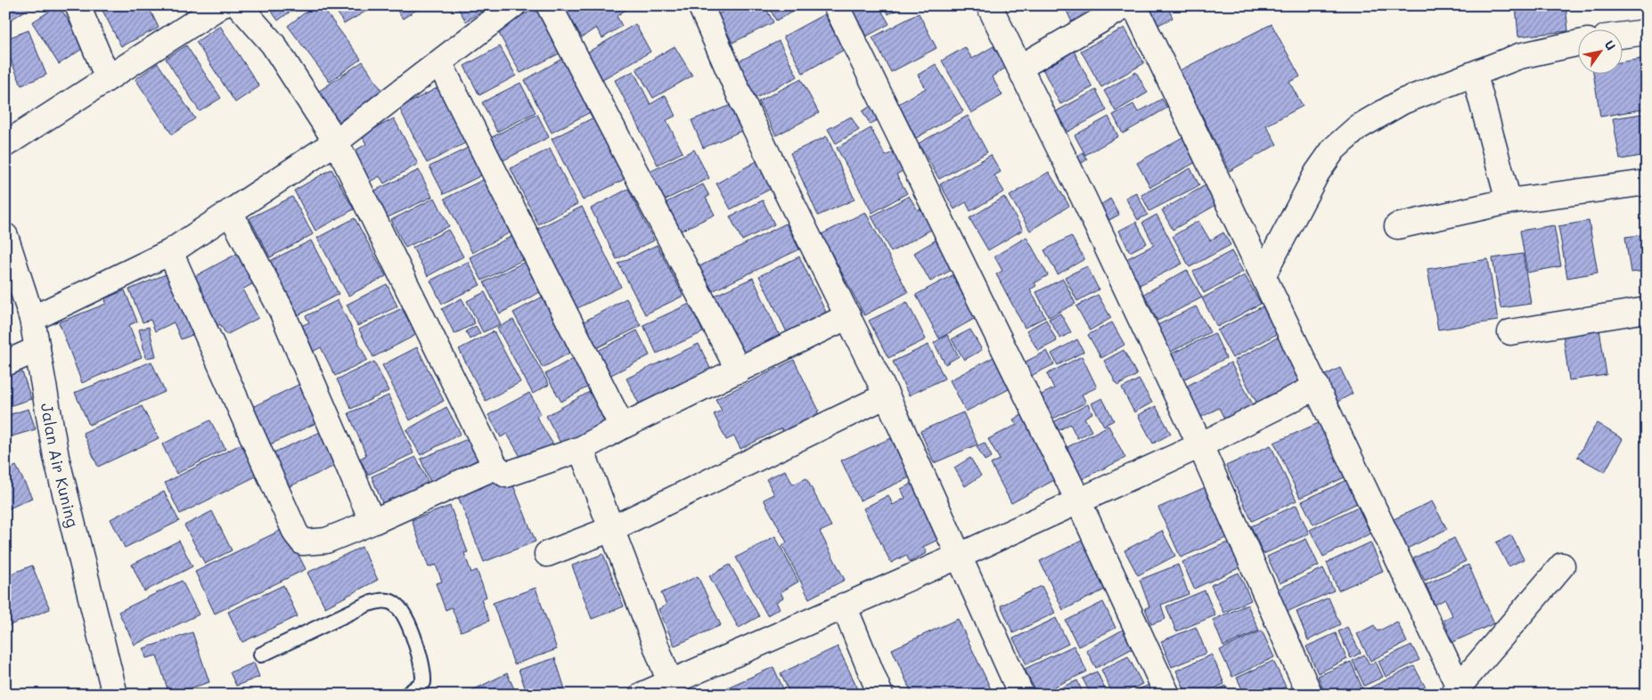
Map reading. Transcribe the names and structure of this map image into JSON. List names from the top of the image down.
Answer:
{
  "streets": {
    "street": ["Jalan Air Kuning"]
  },
  "north": "top right"
}
